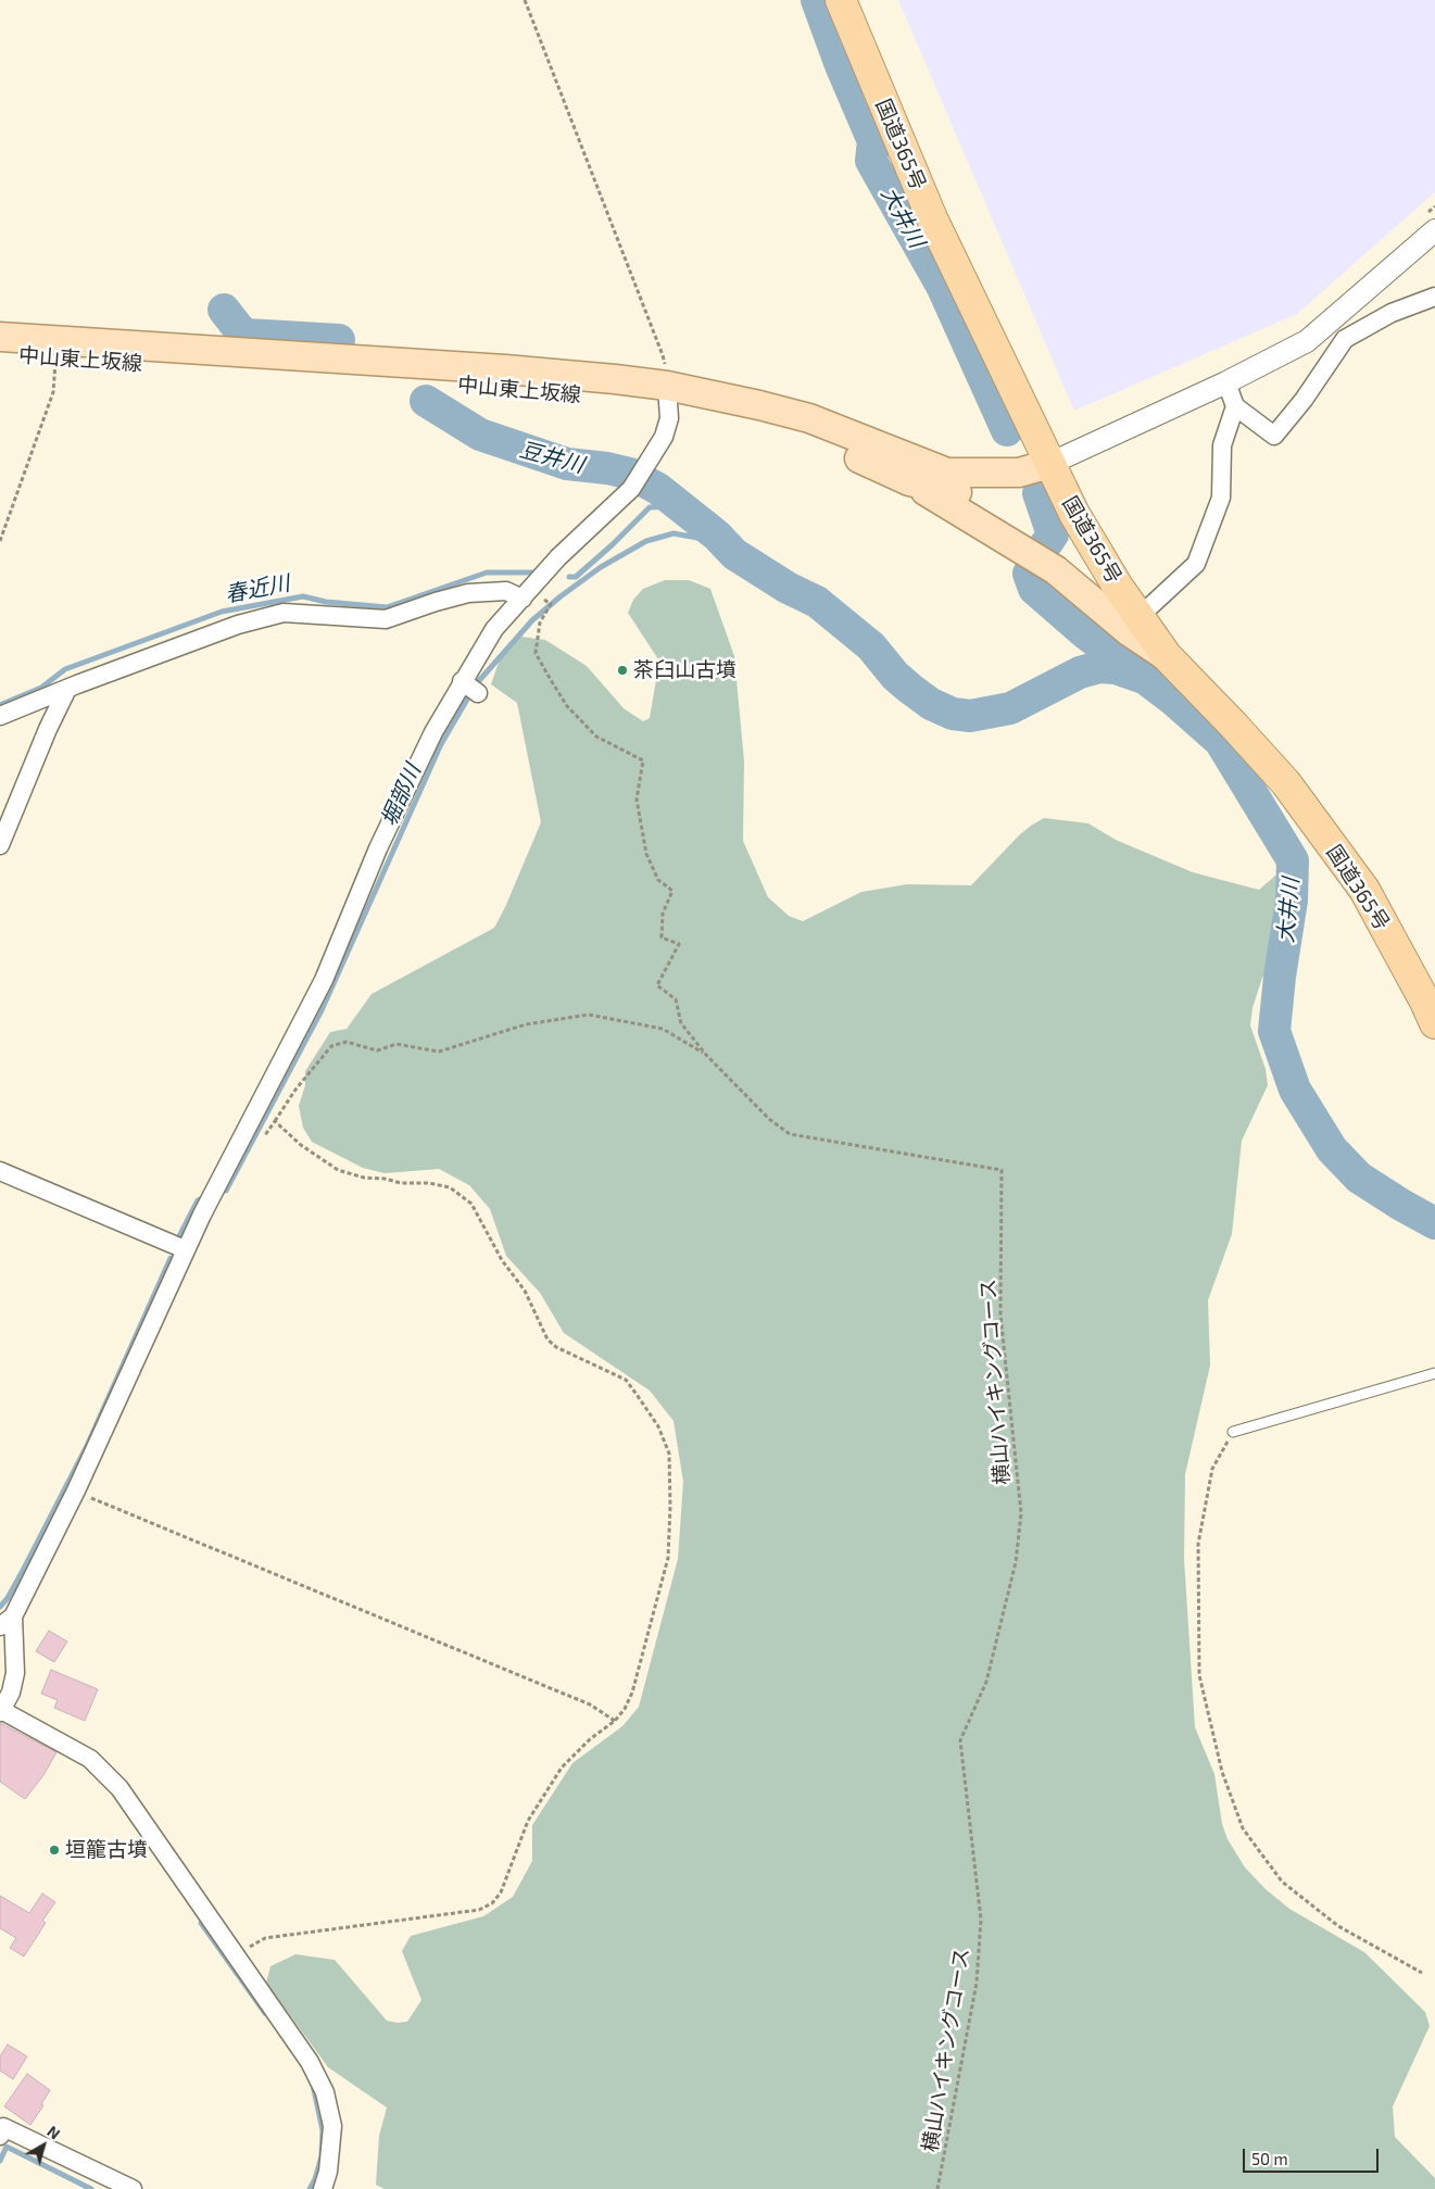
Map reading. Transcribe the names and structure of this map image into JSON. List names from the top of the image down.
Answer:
{
  "streets": {
    "highway": ["国道365号"],
    "main road": ["中山東上坂線"],
    "path": ["横山ハイキングコース"]
  },
  "crossings": [
    ["国道365号", "中山東上坂線"]
  ],
  "water": [
    "大井川",
    "豆井川",
    "春近川",
    "堀部川"
  ],
  "places": ["茶臼山古墳", "垣籠古墳"],
  "scale_bar": "50 m",
  "north": "top right"
}
